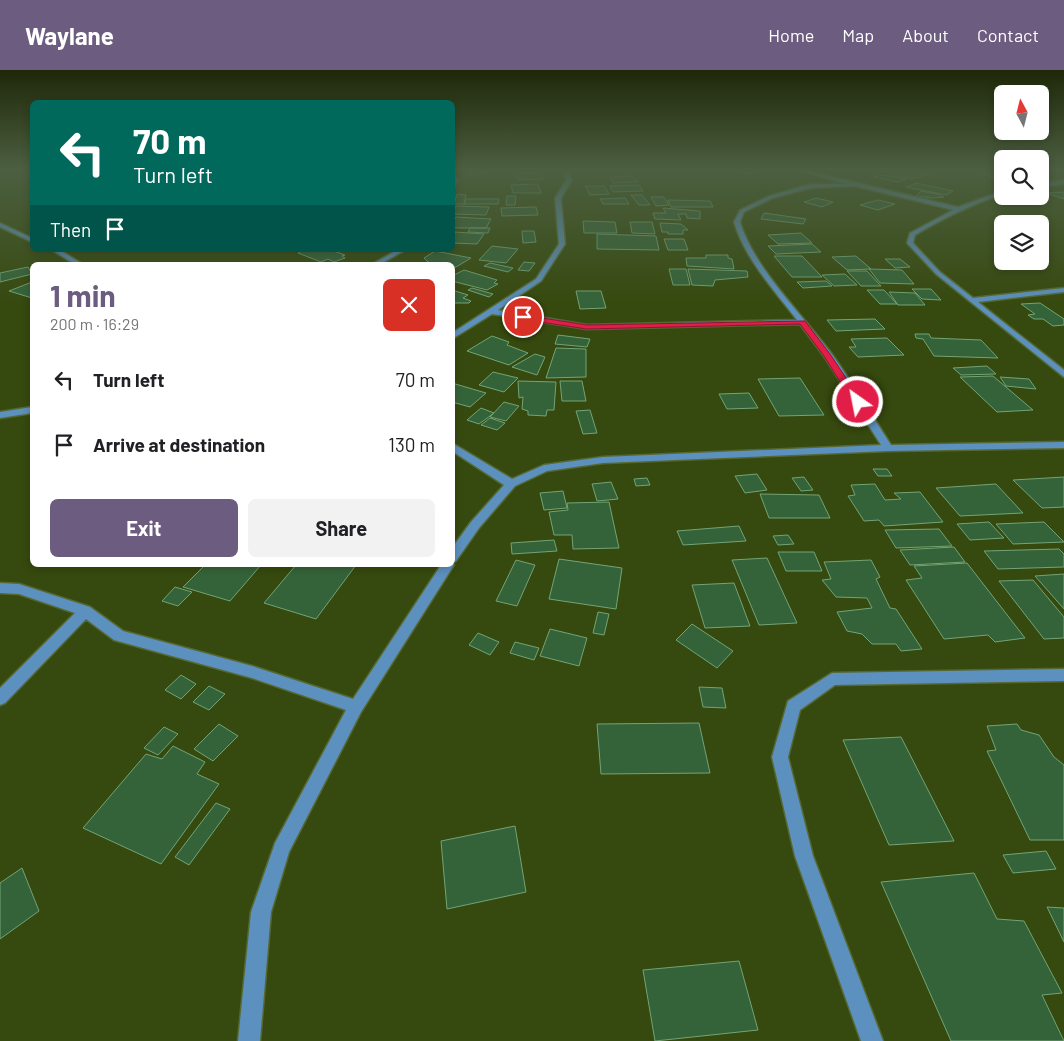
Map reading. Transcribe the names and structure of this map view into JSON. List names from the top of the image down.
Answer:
{
  "north": "top",
  "page": {
    "header": "Waylane",
    "nav": [
      "Home",
      "Map",
      "About",
      "Contact"
    ],
    "turn": ["70 m", "Turn left"],
    "then": "Then",
    "heading": ["1 min", "200 m · 16:29"],
    "list": [
      {
        "name": "Turn left",
        "value": "70 m"
      },
      {
        "name": "Arrive at destination",
        "value": "130 m"
      }
    ],
    "buttons": ["Exit", "Share"]
  }
}
